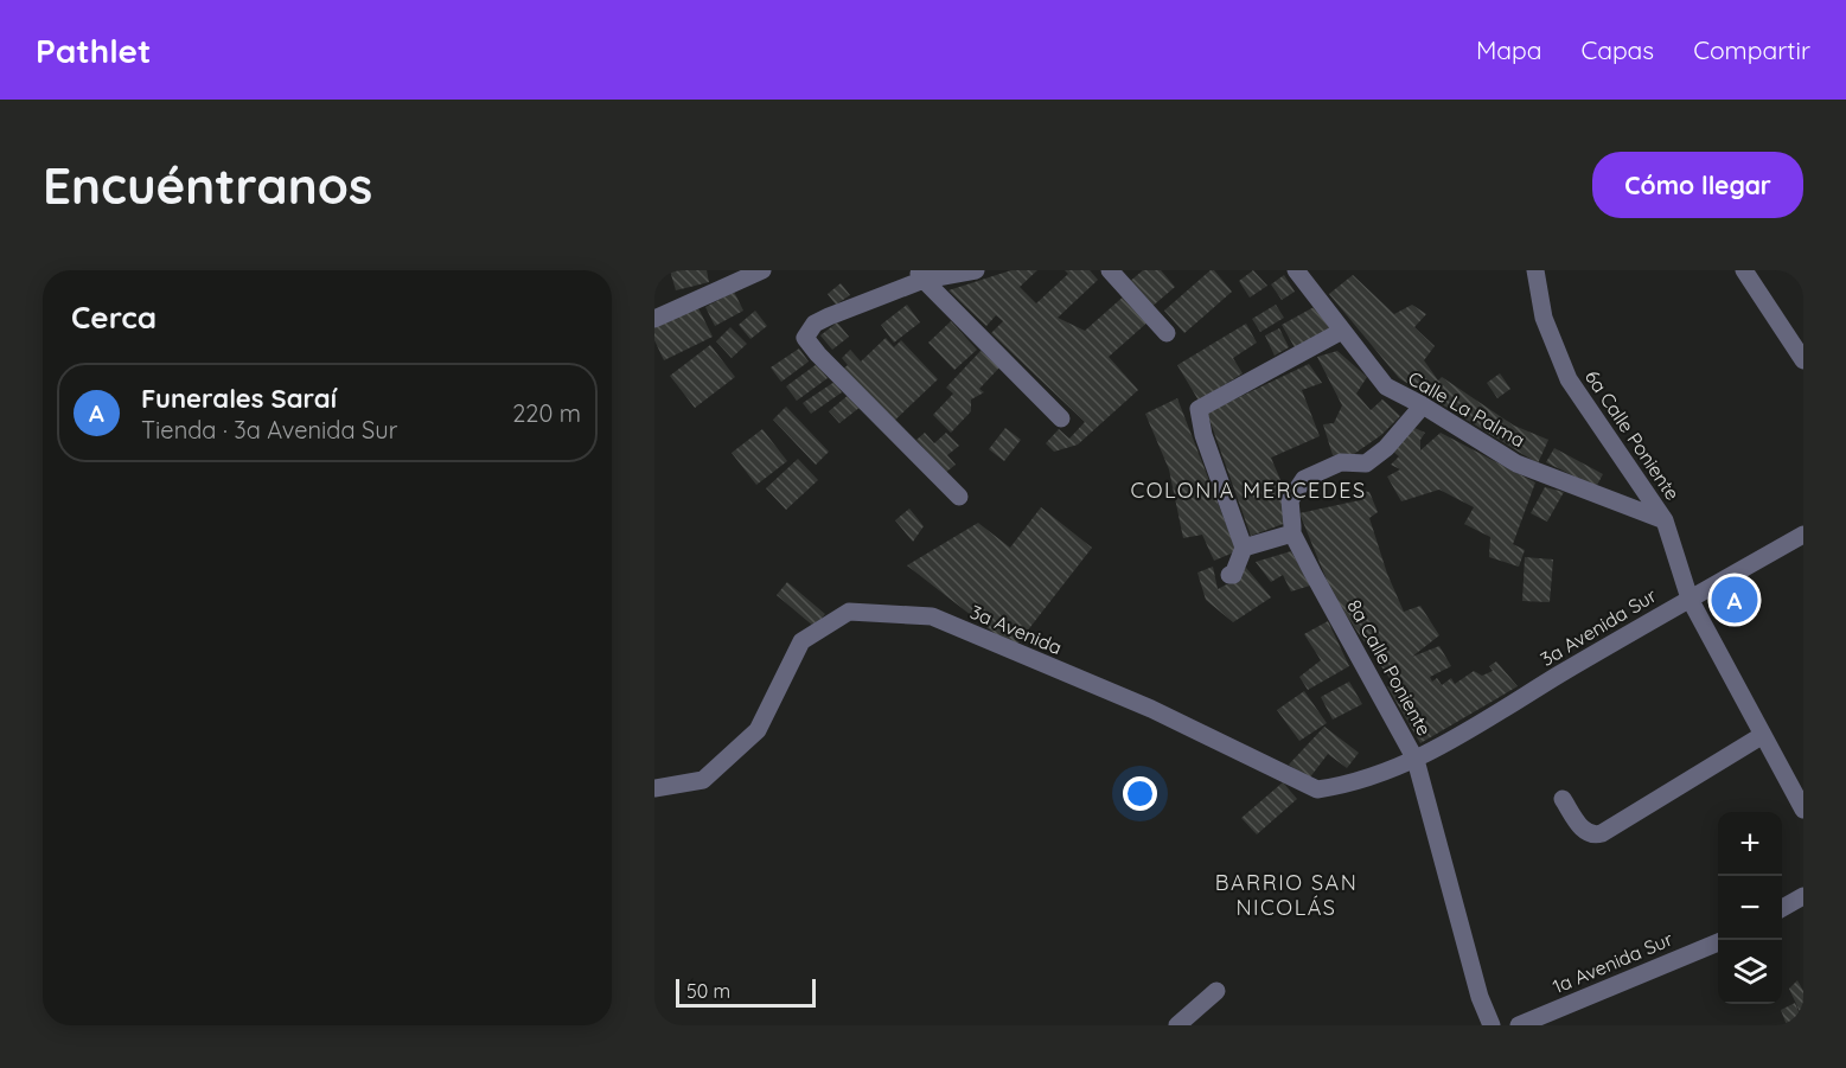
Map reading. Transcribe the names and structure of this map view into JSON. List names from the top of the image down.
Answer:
{
  "streets": {
    "street": [
      "Calle La Palma",
      "6a Calle Poniente",
      "3a Avenida Sur",
      "3a Avenida",
      "8a Calle Poniente",
      "1a Avenida Sur"
    ]
  },
  "crossings": [
    ["Calle La Palma", "6a Calle Poniente"],
    ["Calle La Palma", "8a Calle Poniente"],
    ["6a Calle Poniente", "3a Avenida Sur"],
    ["3a Avenida Sur", "3a Avenida"],
    ["3a Avenida Sur", "8a Calle Poniente"],
    ["3a Avenida", "8a Calle Poniente"]
  ],
  "districts": ["COLONIA MERCEDES", "BARRIO SAN NICOLÁS"],
  "scale_bar": "50 m",
  "page": {
    "header": "Pathlet",
    "nav": ["Mapa", "Capas", "Compartir"],
    "buttons": "Cómo llegar",
    "title": "Encuéntranos",
    "heading": "Cerca",
    "list": [
      {
        "mark": "A",
        "name": "Funerales Saraí",
        "note": "Tienda · 3a Avenida Sur",
        "value": "220 m"
      }
    ],
    "pins": "A",
    "map_buttons": ["+", "−"],
    "scale": "50 m"
  }
}
